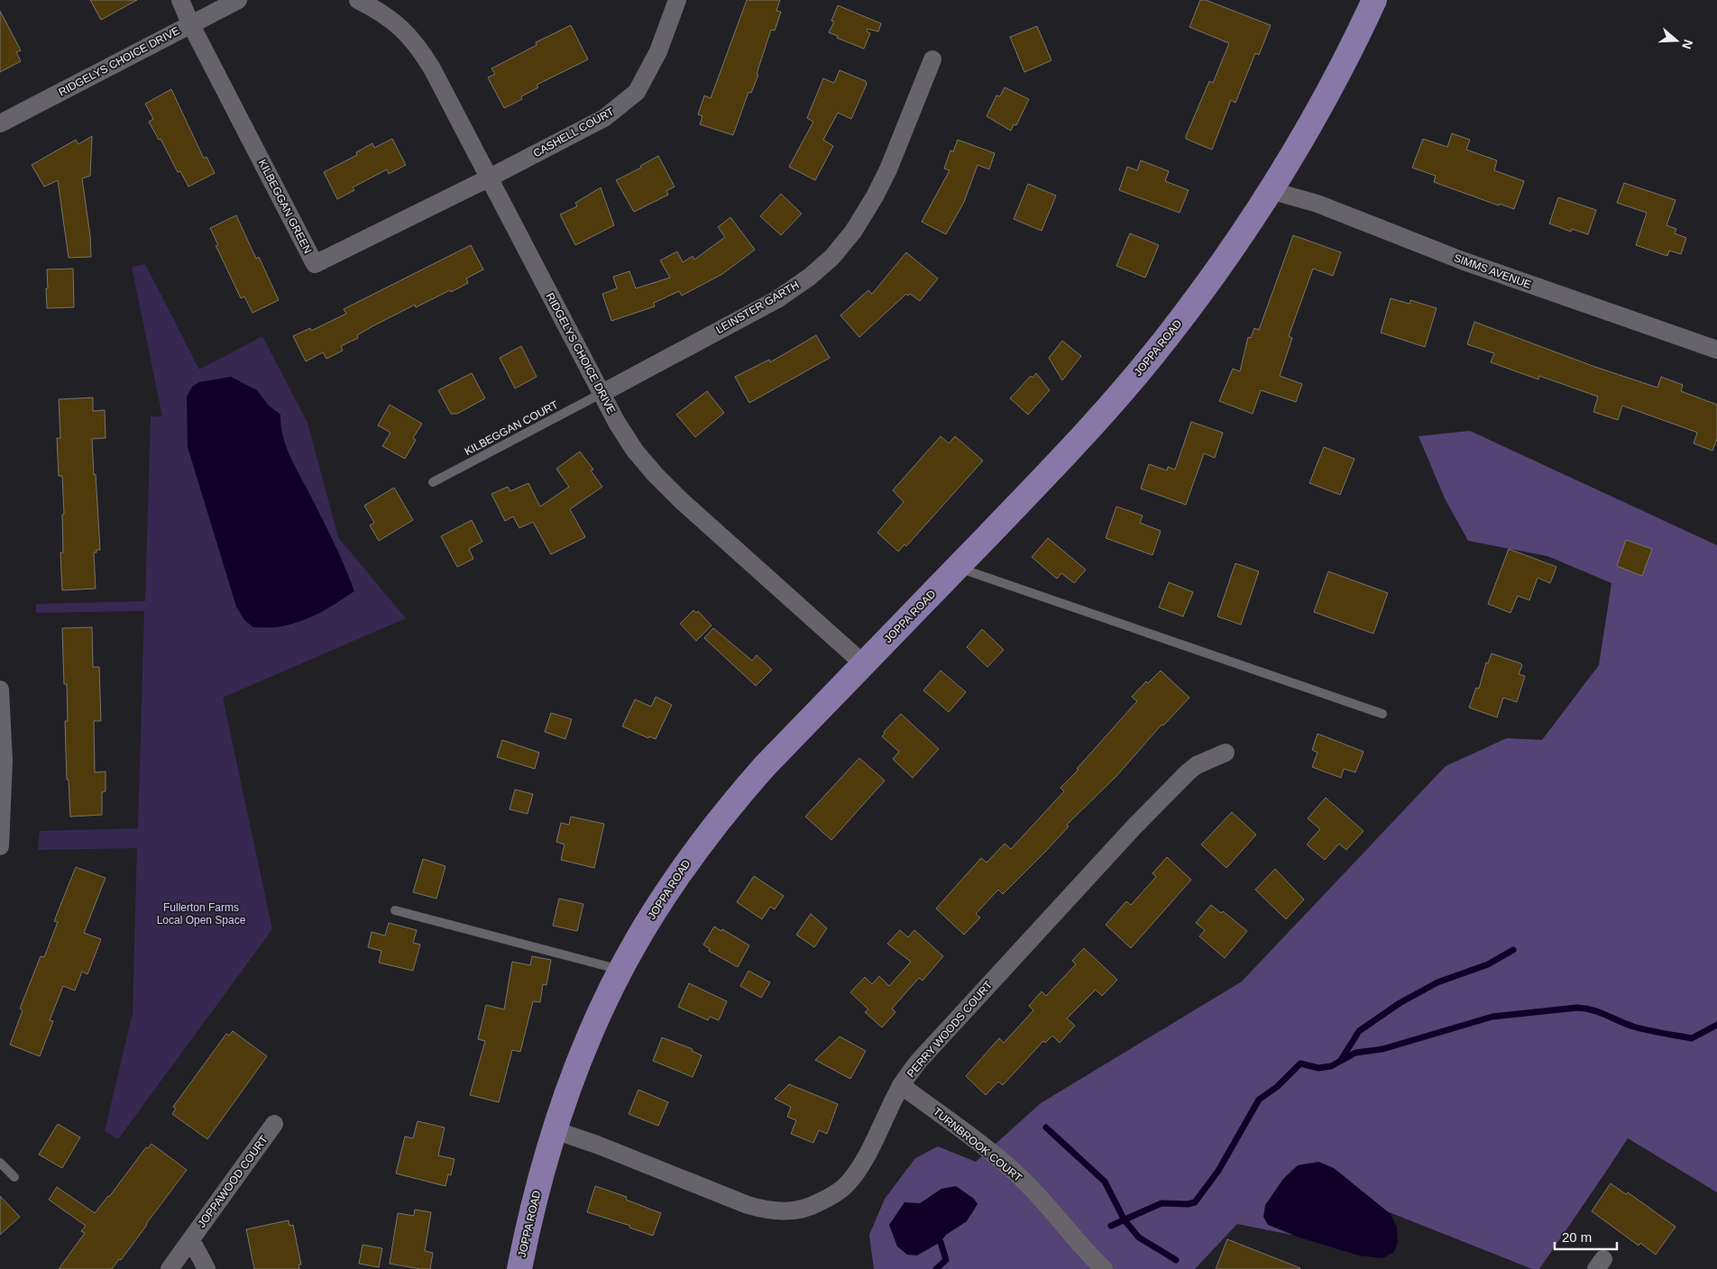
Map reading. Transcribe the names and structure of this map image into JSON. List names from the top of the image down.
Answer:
{
  "streets": {
    "main road": ["JOPPA ROAD"],
    "street": [
      "RIDGELYS CHOICE DRIVE",
      "CASHELL COURT",
      "KILBEGGAN GREEN",
      "SIMMS AVENUE",
      "LEINSTER GARTH",
      "PERRY WOODS COURT",
      "TURNBROOK COURT",
      "JOPPAWOOD COURT"
    ],
    "lane": ["KILBEGGAN COURT"]
  },
  "crossings": [
    ["RIDGELYS CHOICE DRIVE", "CASHELL COURT"],
    ["RIDGELYS CHOICE DRIVE", "KILBEGGAN GREEN"],
    ["RIDGELYS CHOICE DRIVE", "LEINSTER GARTH"],
    ["RIDGELYS CHOICE DRIVE", "JOPPA ROAD"],
    ["RIDGELYS CHOICE DRIVE", "KILBEGGAN COURT"],
    ["CASHELL COURT", "KILBEGGAN GREEN"],
    ["SIMMS AVENUE", "JOPPA ROAD"],
    ["LEINSTER GARTH", "KILBEGGAN COURT"],
    ["JOPPA ROAD", "PERRY WOODS COURT"],
    ["PERRY WOODS COURT", "TURNBROOK COURT"]
  ],
  "parks": ["Fullerton Farms Local Open Space"],
  "scale_bar": "20 m",
  "north": "right"
}
